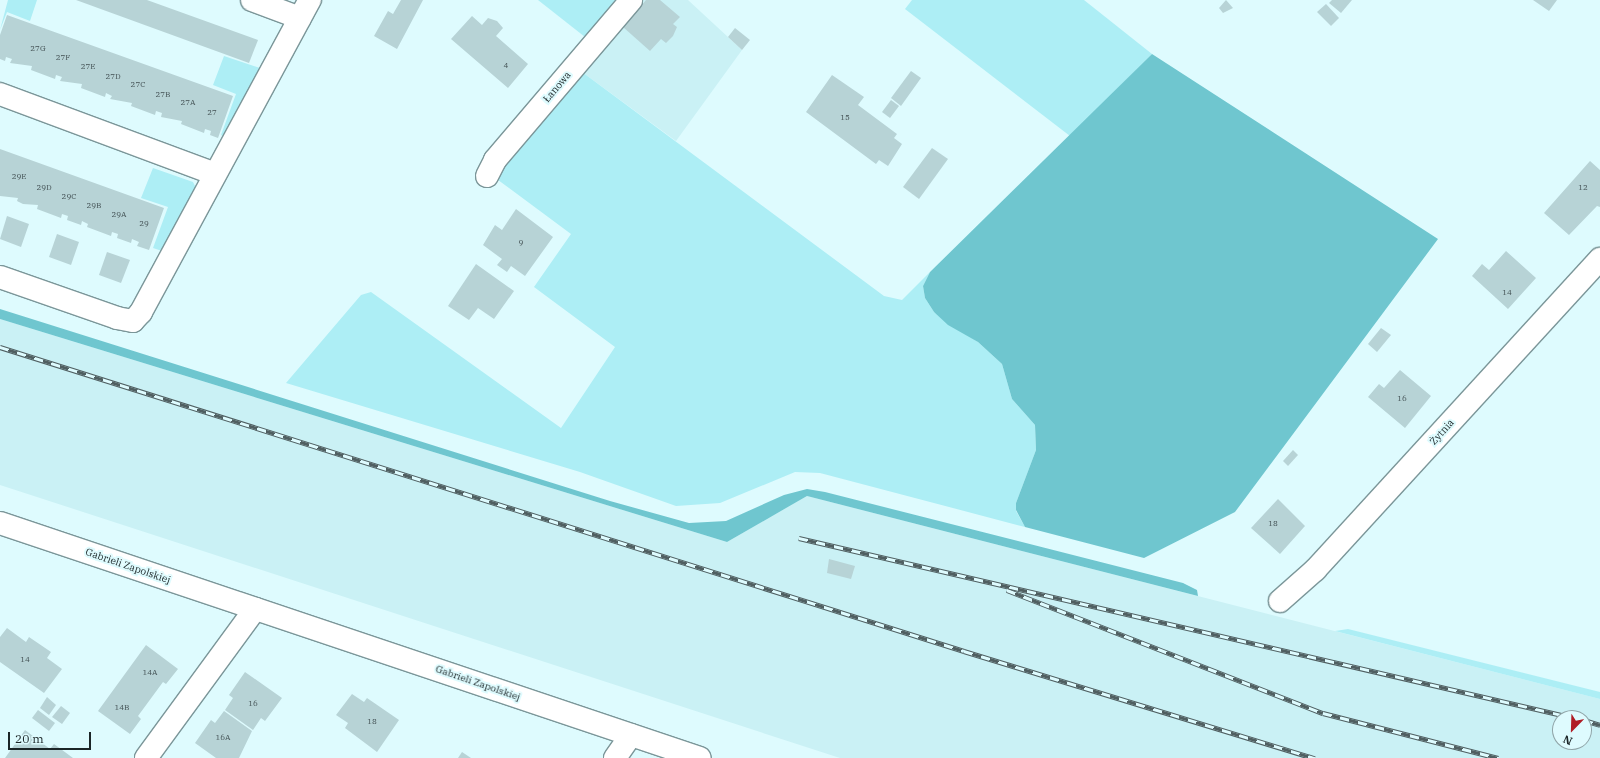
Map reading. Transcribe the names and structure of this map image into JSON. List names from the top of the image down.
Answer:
{
  "streets": {
    "street": ["Łanowa", "Żytnia", "Gabrieli Zapolskiej"]
  },
  "house_numbers": [
    "27G",
    "27F",
    "4",
    "27E",
    "27D",
    "27C",
    "27B",
    "27A",
    "27",
    "15",
    "29E",
    "29D",
    "12",
    "29C",
    "29B",
    "29A",
    "29",
    "9",
    "14",
    "16",
    "18",
    "14",
    "14A",
    "16",
    "14B",
    "18",
    "16A"
  ],
  "scale_bar": "20 m",
  "north": "bottom left"
}
